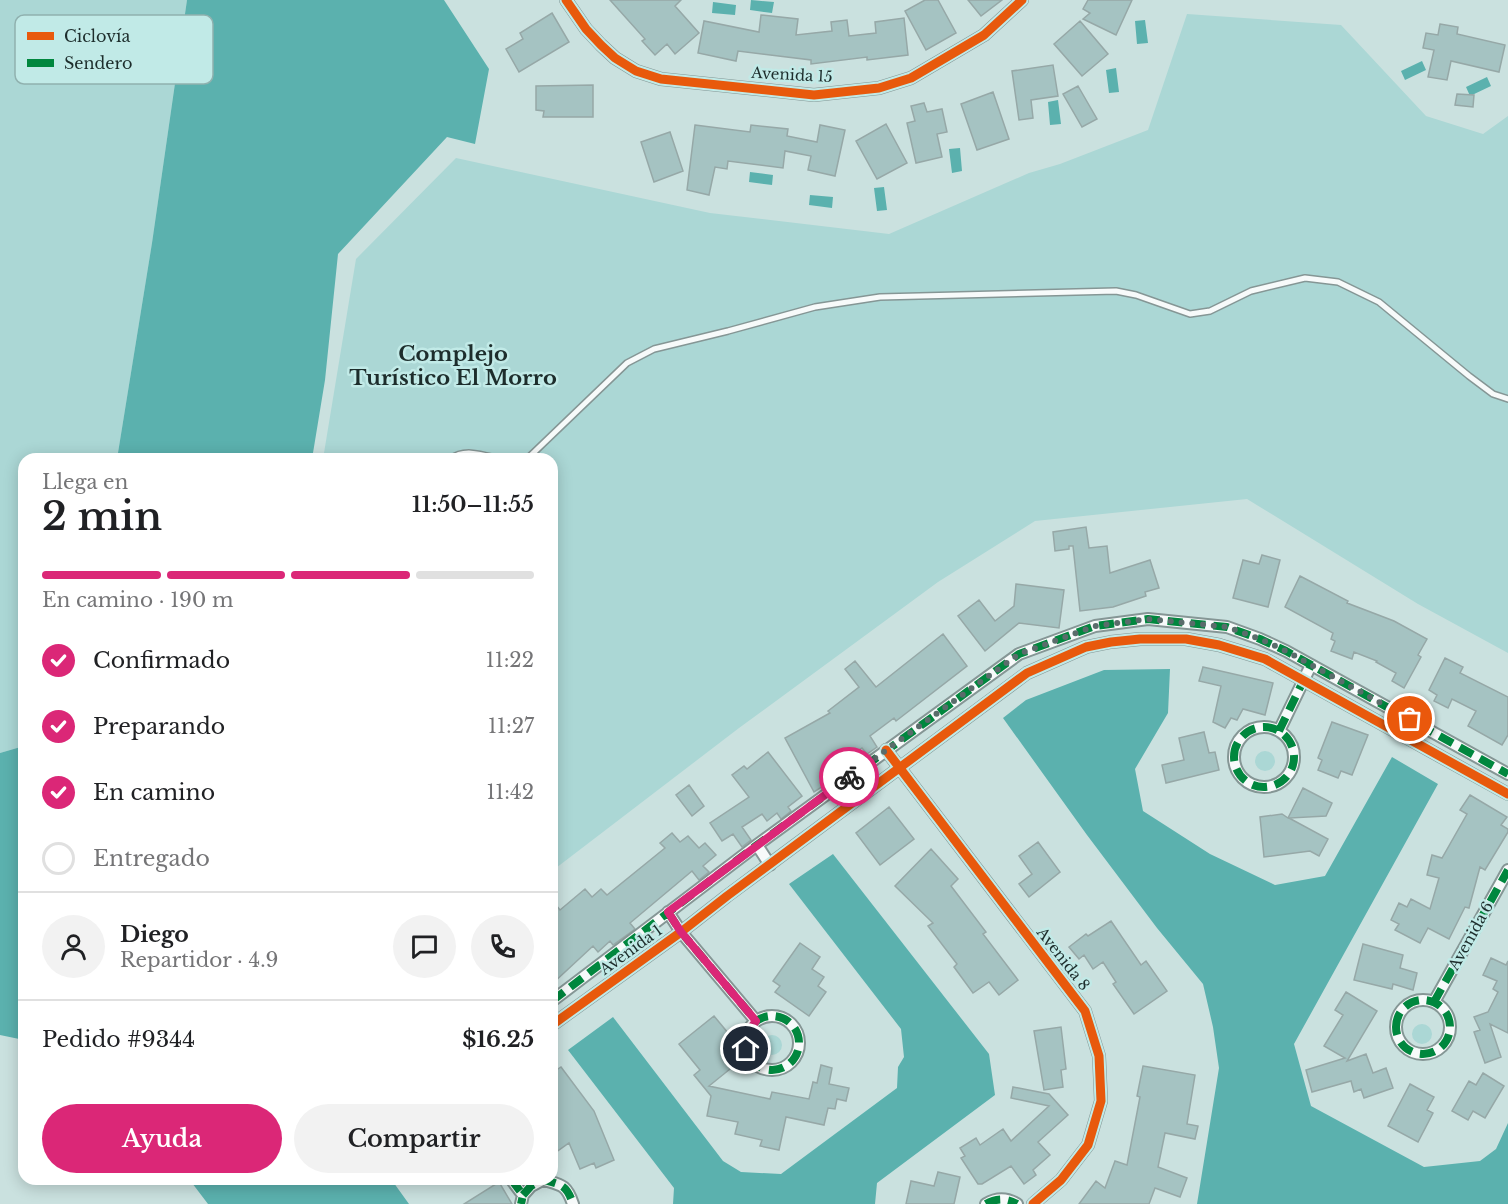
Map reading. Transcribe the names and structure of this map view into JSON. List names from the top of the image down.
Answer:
{
  "streets": {
    "street": [
      "Avenida 15",
      "Avenida 6",
      "Avenida 1",
      "Avenida 8"
    ]
  },
  "crossings": [
    ["Avenida 1", "Avenida 8"]
  ],
  "districts": ["Complejo Turístico El Morro"],
  "legend": ["Ciclovía", "Sendero"],
  "page": {
    "heading": ["2 min", "Llega en", "11:50–11:55"],
    "panel": [
      "Diego",
      "Repartidor · 4.9",
      "Pedido #9344",
      "$16.25"
    ],
    "bar": "En camino · 190 m",
    "list": [
      ["Confirmado", "11:22"],
      ["Preparando", "11:27"],
      ["En camino", "11:42"],
      "Entregado"
    ],
    "buttons": ["Ayuda", "Compartir"]
  }
}
